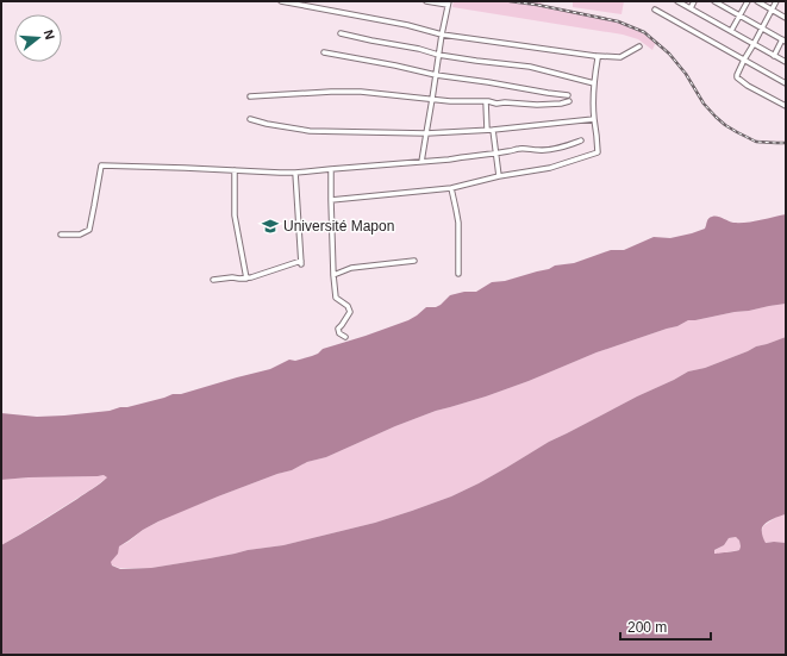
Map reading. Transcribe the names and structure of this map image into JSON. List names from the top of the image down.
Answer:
{
  "places": {
    "school or university": ["Université Mapon"]
  },
  "scale_bar": "200 m",
  "north": "right"
}
